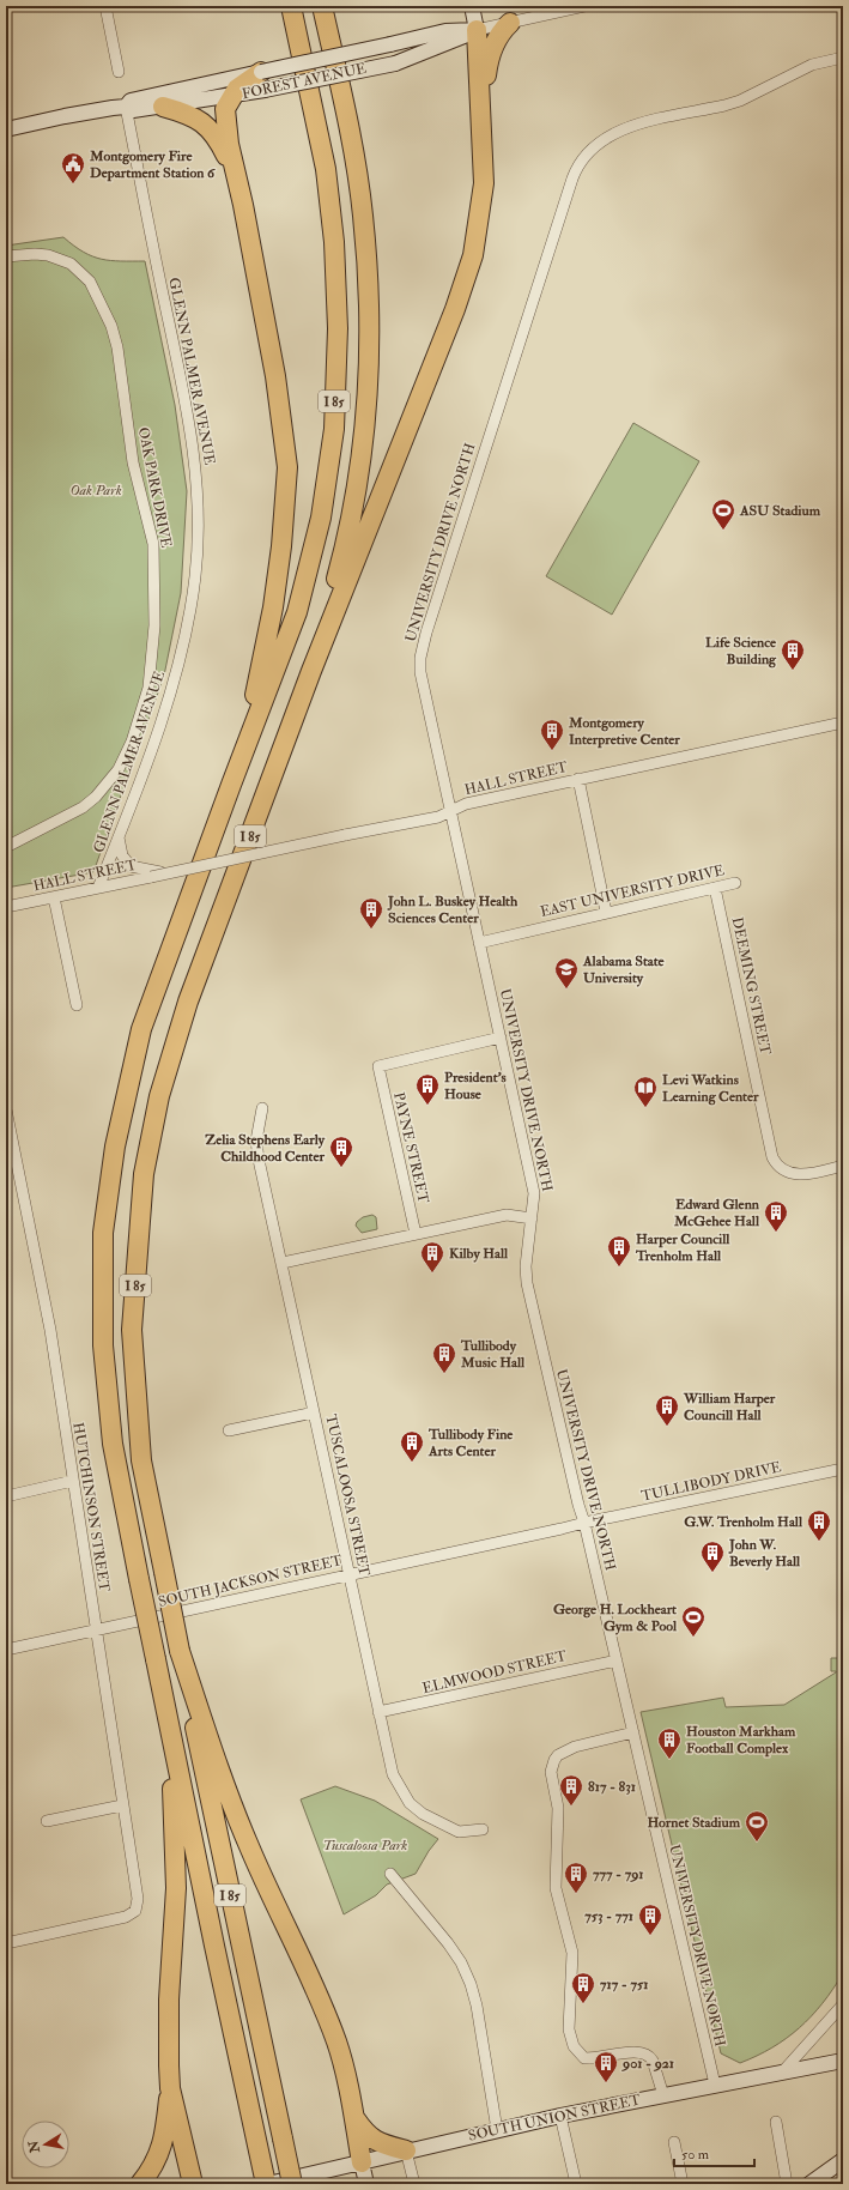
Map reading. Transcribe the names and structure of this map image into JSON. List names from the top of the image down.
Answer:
{
  "streets": {
    "highway": ["I 85"],
    "street": [
      "FOREST AVENUE",
      "GLENN PALMER AVENUE",
      "OAK PARK DRIVE",
      "UNIVERSITY DRIVE NORTH",
      "HALL STREET",
      "EAST UNIVERSITY DRIVE",
      "DEEMING STREET",
      "PAYNE STREET",
      "TULLIBODY DRIVE",
      "TUSCALOOSA STREET",
      "HUTCHINSON STREET",
      "SOUTH JACKSON STREET",
      "ELMWOOD STREET",
      "SOUTH UNION STREET"
    ]
  },
  "crossings": [
    ["FOREST AVENUE", "GLENN PALMER AVENUE"],
    ["GLENN PALMER AVENUE", "HALL STREET"],
    ["I 85", "SOUTH UNION STREET"],
    ["UNIVERSITY DRIVE NORTH", "HALL STREET"],
    ["UNIVERSITY DRIVE NORTH", "EAST UNIVERSITY DRIVE"],
    ["UNIVERSITY DRIVE NORTH", "PAYNE STREET"],
    ["UNIVERSITY DRIVE NORTH", "TULLIBODY DRIVE"],
    ["UNIVERSITY DRIVE NORTH", "SOUTH JACKSON STREET"],
    ["UNIVERSITY DRIVE NORTH", "ELMWOOD STREET"],
    ["UNIVERSITY DRIVE NORTH", "SOUTH UNION STREET"],
    ["EAST UNIVERSITY DRIVE", "DEEMING STREET"],
    ["TULLIBODY DRIVE", "SOUTH JACKSON STREET"],
    ["TUSCALOOSA STREET", "SOUTH JACKSON STREET"],
    ["TUSCALOOSA STREET", "ELMWOOD STREET"],
    ["HUTCHINSON STREET", "SOUTH JACKSON STREET"]
  ],
  "parks": ["Oak Park", "Tuscaloosa Park"],
  "places": {
    "public building": ["Montgomery Fire Department Station 6"],
    "sports": ["ASU Stadium", "George H. Lockheart Gym & Pool", "Hornet Stadium"],
    "building": [
      "Life Science Building",
      "Montgomery Interpretive Center",
      "John L. Buskey Health Sciences Center",
      "President's House",
      "Zelia Stephens Early Childhood Center",
      "Edward Glenn McGehee Hall",
      "Harper Councill Trenholm Hall",
      "Kilby Hall",
      "Tullibody Music Hall",
      "William Harper Councill Hall",
      "Tullibody Fine Arts Center",
      "G.W. Trenholm Hall",
      "John W. Beverly Hall",
      "Houston Markham Football Complex",
      "817 - 831",
      "777 - 791",
      "753 - 771",
      "717 - 751",
      "901 - 921"
    ],
    "school or university": ["Alabama State University"],
    "library": ["Levi Watkins Learning Center"]
  },
  "scale_bar": "50 m",
  "north": "left"
}
